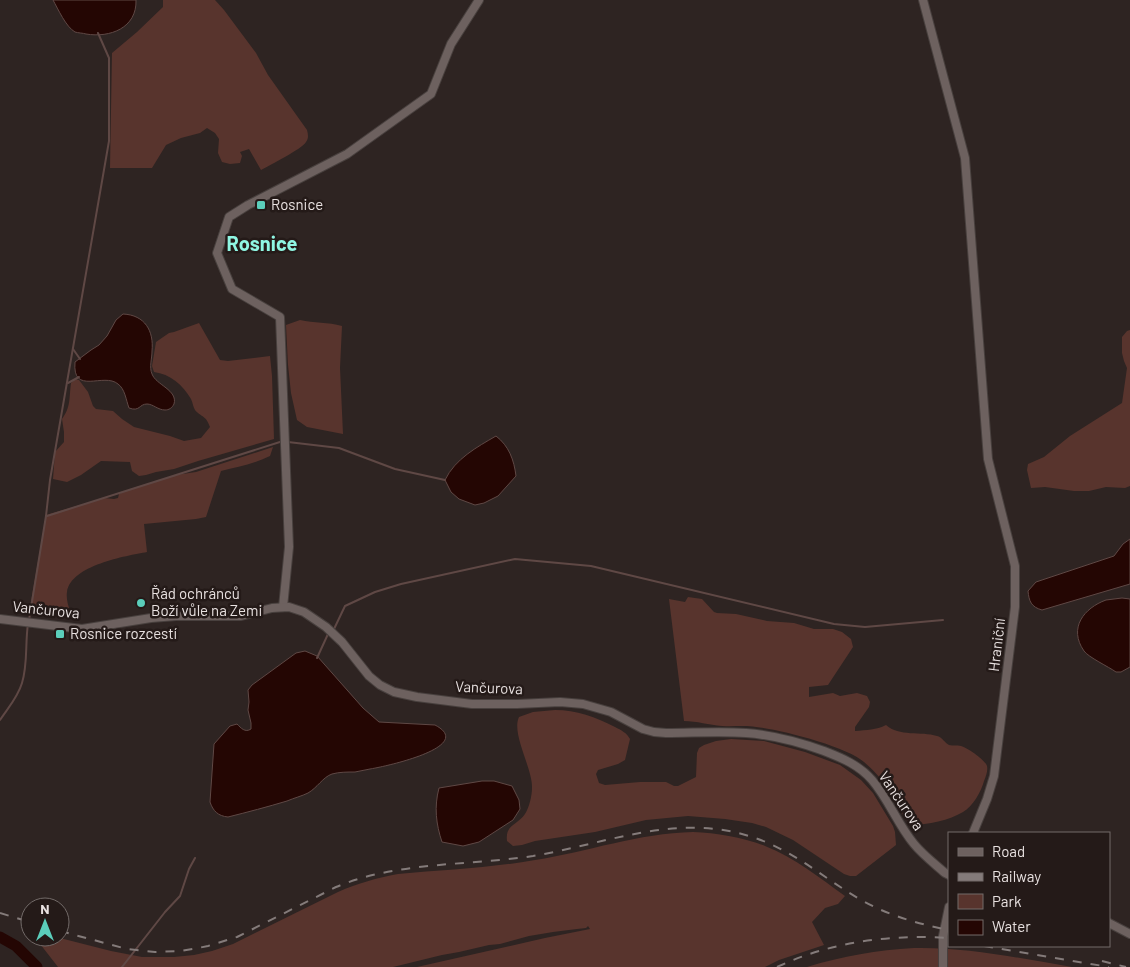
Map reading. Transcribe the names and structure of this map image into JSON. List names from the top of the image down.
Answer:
{
  "streets": {
    "street": ["Vančurova", "Hraniční"]
  },
  "districts": ["Rosnice"],
  "places": {
    "transit": ["Rosnice", "Rosnice rozcestí"],
    "other": ["Řád ochránců Boží vůle na Zemi"]
  },
  "legend": [
    "Road",
    "Railway",
    "Park",
    "Water"
  ],
  "north": "top"
}
